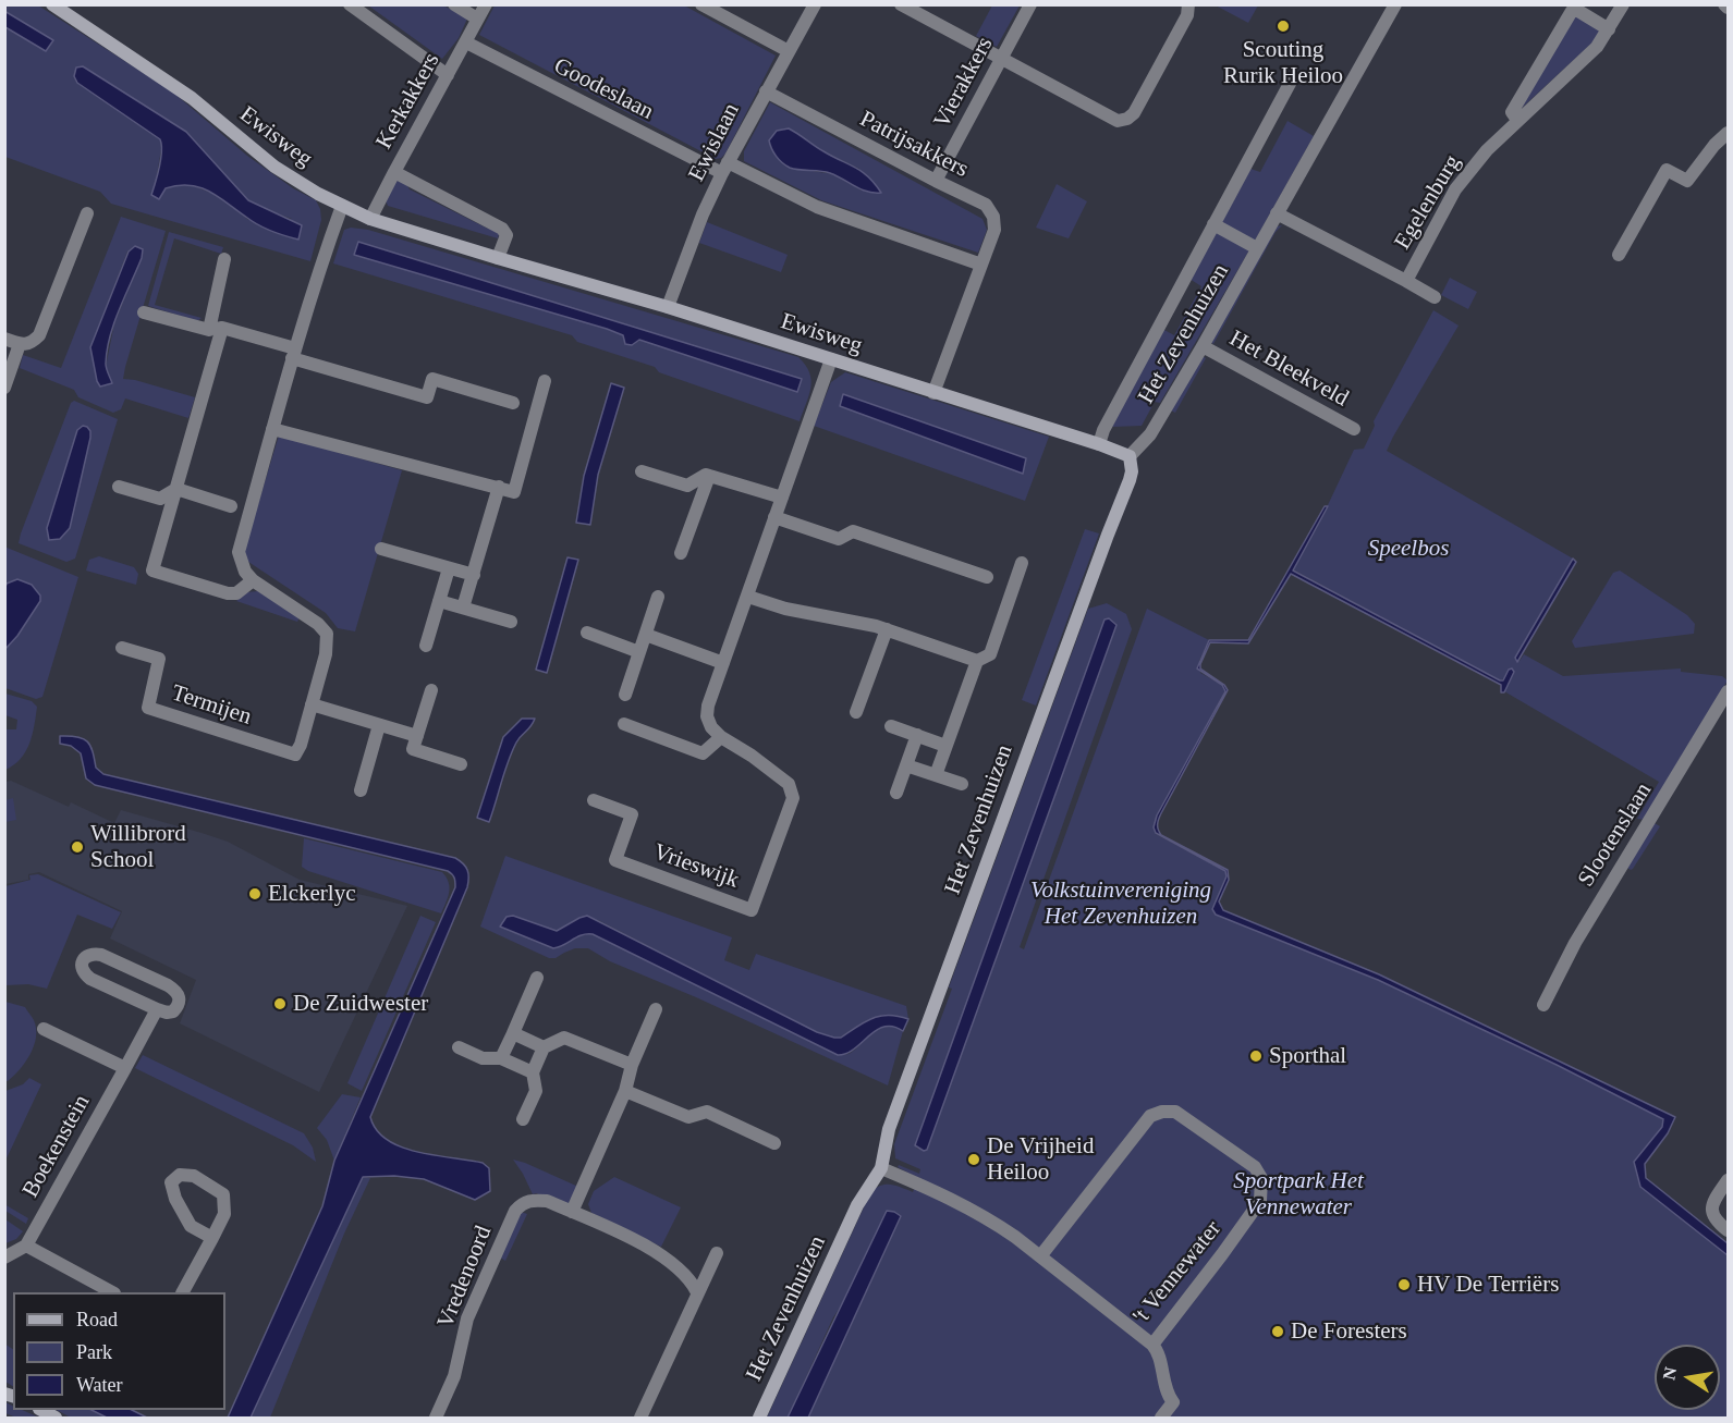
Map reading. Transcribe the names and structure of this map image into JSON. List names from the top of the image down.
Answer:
{
  "streets": {
    "street": [
      "Vierakkers",
      "Goodeslaan",
      "Kerkakkers",
      "Ewisweg",
      "Ewislaan",
      "Patrijsakkers",
      "Egelenburg",
      "Het Zevenhuizen",
      "Het Bleekveld",
      "Termijen",
      "Slootenslaan",
      "Vrieswijk",
      "Boekenstein",
      "'t Vennewater",
      "Vredenoord"
    ]
  },
  "crossings": [
    ["Vierakkers", "Patrijsakkers"],
    ["Goodeslaan", "Kerkakkers"],
    ["Goodeslaan", "Ewislaan"],
    ["Kerkakkers", "Ewisweg"],
    ["Ewisweg", "Ewislaan"],
    ["Ewisweg", "Patrijsakkers"],
    ["Ewisweg", "Het Zevenhuizen"],
    ["Ewislaan", "Patrijsakkers"],
    ["Het Zevenhuizen", "Het Bleekveld"],
    ["Het Zevenhuizen", "'t Vennewater"]
  ],
  "parks": ["Speelbos", "Volkstuinvereniging Het Zevenhuizen", "Sportpark Het Vennewater"],
  "places": [
    "Scouting Rurik Heiloo",
    "Willibrord School",
    "Elckerlyc",
    "De Zuidwester",
    "Sporthal",
    "De Vrijheid Heiloo",
    "HV De Terriërs",
    "De Foresters"
  ],
  "legend": ["Road", "Park", "Water"],
  "north": "left"
}
